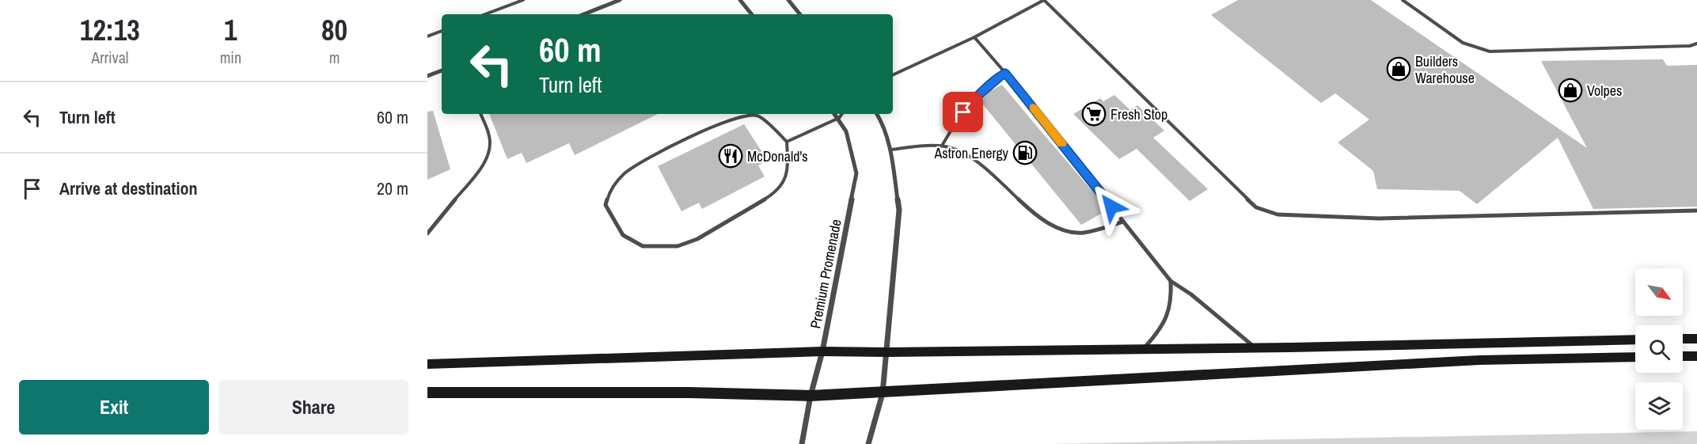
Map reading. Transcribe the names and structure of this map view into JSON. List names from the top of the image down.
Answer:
{
  "streets": {
    "street": ["Premium Promenade"]
  },
  "places": {
    "shop": ["Builders Warehouse", "Volpes"],
    "supermarket": ["Fresh Stop"],
    "fuel station": ["Astron Energy"],
    "restaurant": ["McDonald's"]
  },
  "north": "bottom right",
  "page": {
    "eta": [
      "12:13",
      "Arrival",
      "1",
      "min",
      "80",
      "m"
    ],
    "turn": ["60 m", "Turn left"],
    "list": [
      {
        "name": "Turn left",
        "value": "60 m"
      },
      {
        "name": "Arrive at destination",
        "value": "20 m"
      }
    ],
    "buttons": ["Exit", "Share"]
  }
}
